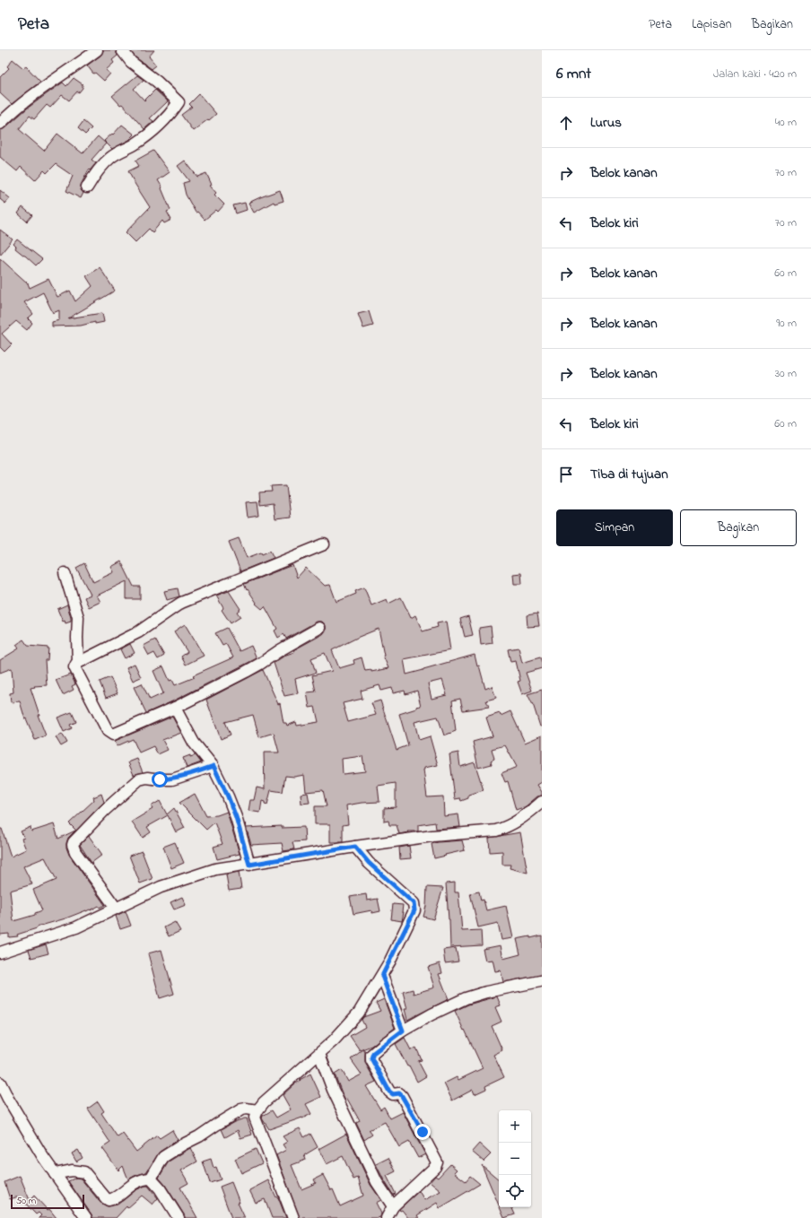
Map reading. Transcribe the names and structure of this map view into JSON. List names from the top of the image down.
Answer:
{
  "scale_bar": "50 m",
  "page": {
    "header": "Peta",
    "nav": ["Peta", "Lapisan", "Bagikan"],
    "heading": ["6 mnt", "Jalan kaki · 420 m"],
    "list": [
      ["Lurus", "40 m"],
      ["Belok kanan", "70 m"],
      ["Belok kiri", "70 m"],
      ["Belok kanan", "60 m"],
      ["Belok kanan", "90 m"],
      ["Belok kanan", "30 m"],
      ["Belok kiri", "60 m"],
      "Tiba di tujuan"
    ],
    "buttons": ["Simpan", "Bagikan"],
    "map_buttons": ["+", "−"],
    "scale": "50 m"
  }
}
